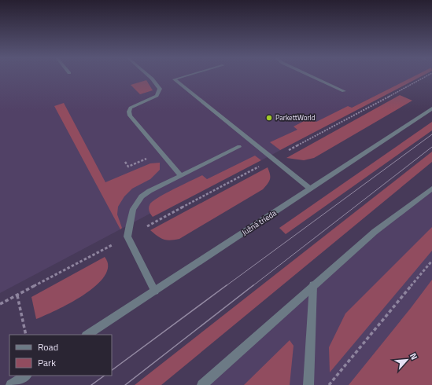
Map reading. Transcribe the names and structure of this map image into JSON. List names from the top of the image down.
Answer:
{
  "streets": {
    "street": ["Južná trieda"]
  },
  "places": ["ParkettWorld"],
  "legend": ["Road", "Park"],
  "north": "top right"
}
